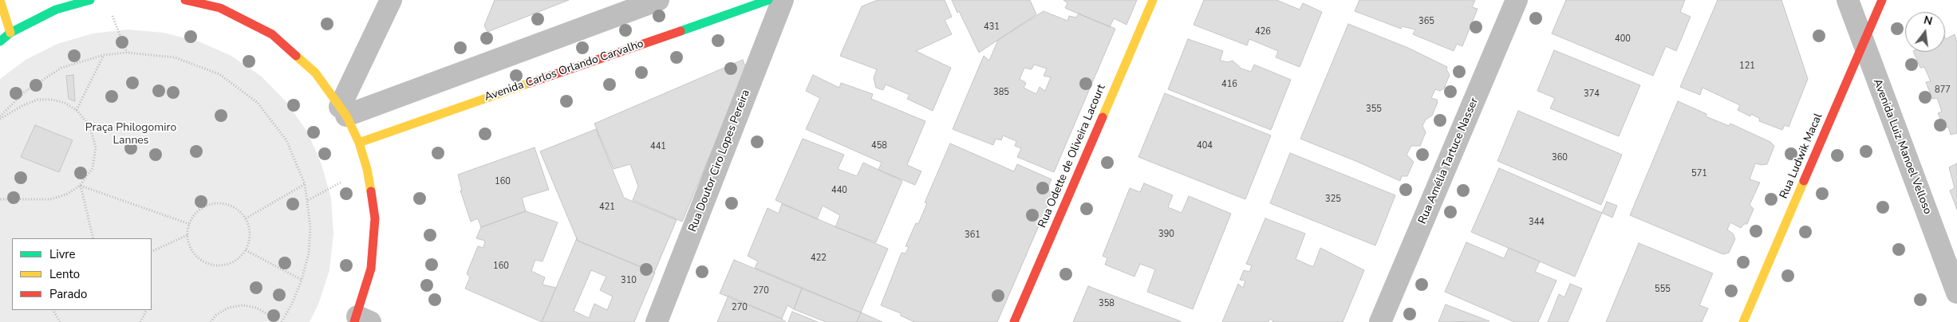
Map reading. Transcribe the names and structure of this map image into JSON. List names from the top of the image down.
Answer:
{
  "streets": {
    "street": [
      "Avenida Carlos Orlando Carvalho",
      "Avenida Luiz Manoel Velloso",
      "Rua Odette de Oliveira Lacourt",
      "Rua Ludwik Macal",
      "Rua Doutor Ciro Lopes Pereira",
      "Rua Amélia Tartuce Nasser"
    ]
  },
  "crossings": [
    ["Avenida Luiz Manoel Velloso", "Rua Ludwik Macal"]
  ],
  "parks": ["Praça Philogomiro Lannes"],
  "house_numbers": [
    "365",
    "431",
    "426",
    "400",
    "121",
    "416",
    "877",
    "385",
    "374",
    "355",
    "458",
    "404",
    "441",
    "360",
    "571",
    "160",
    "440",
    "325",
    "421",
    "344",
    "390",
    "361",
    "422",
    "160",
    "310",
    "555",
    "270",
    "358",
    "270"
  ],
  "legend": ["Livre", "Lento", "Parado"],
  "north": "top"
}
